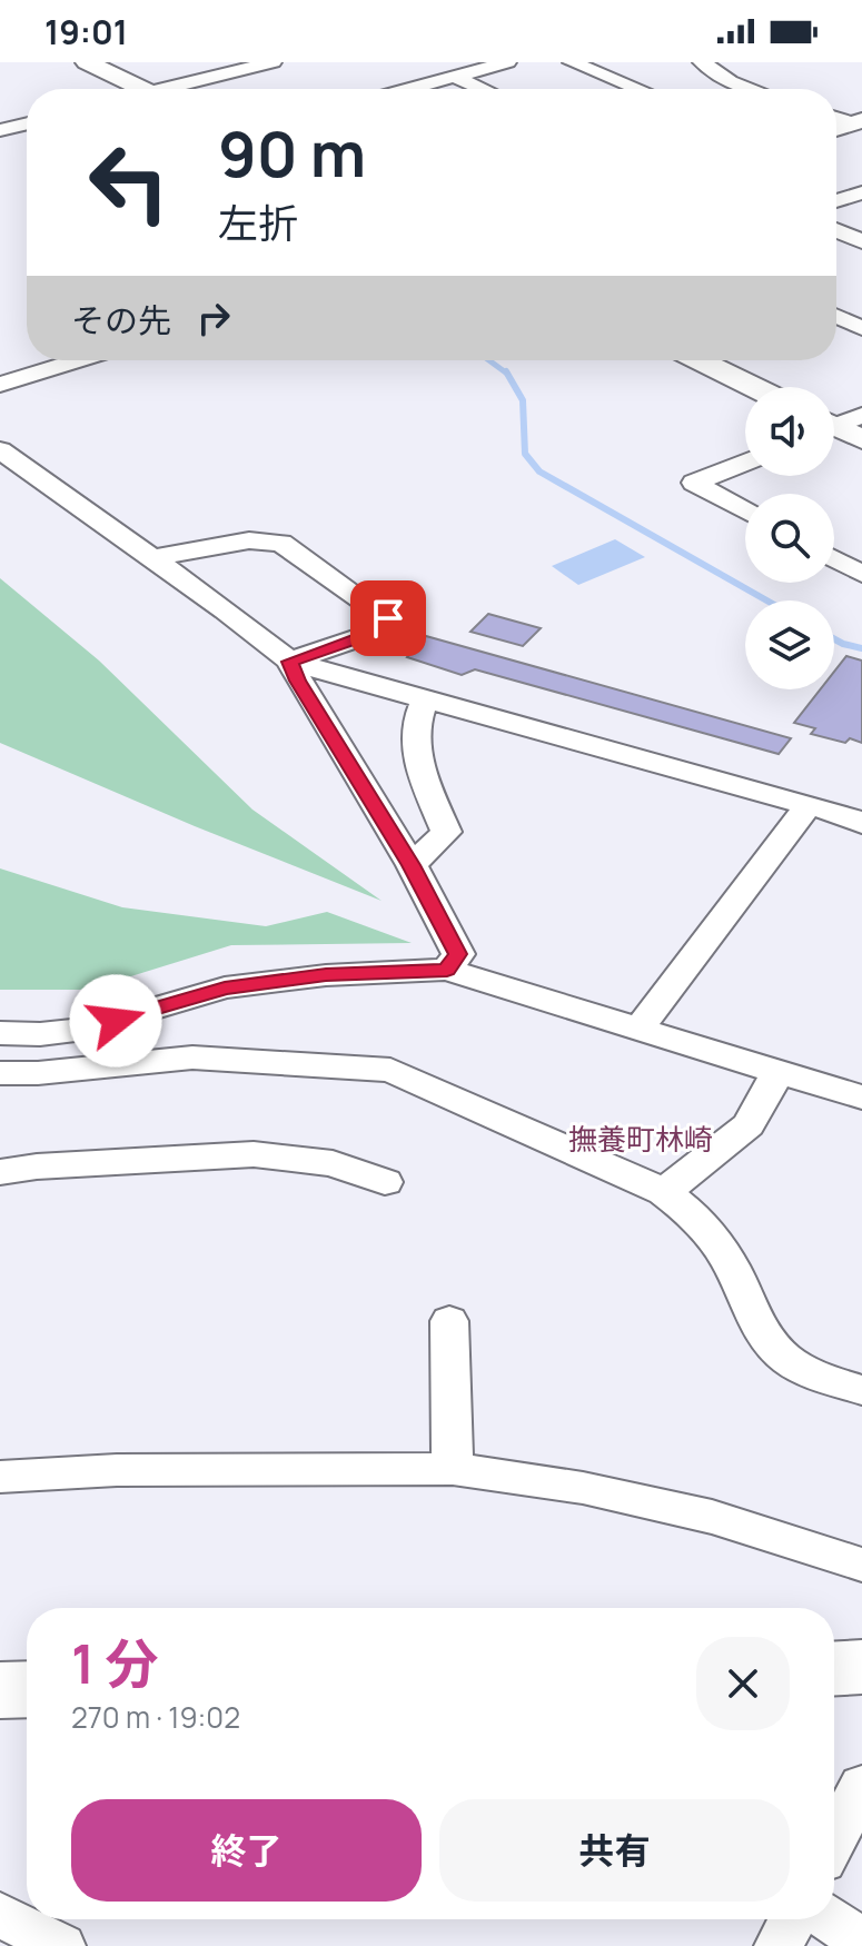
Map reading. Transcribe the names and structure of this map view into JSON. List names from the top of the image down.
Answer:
{
  "districts": ["撫養町林崎"],
  "page": {
    "status": "19:01",
    "turn": ["90 m", "左折"],
    "then": "その先",
    "heading": ["1 分", "270 m · 19:02"],
    "buttons": ["終了", "共有"]
  }
}
